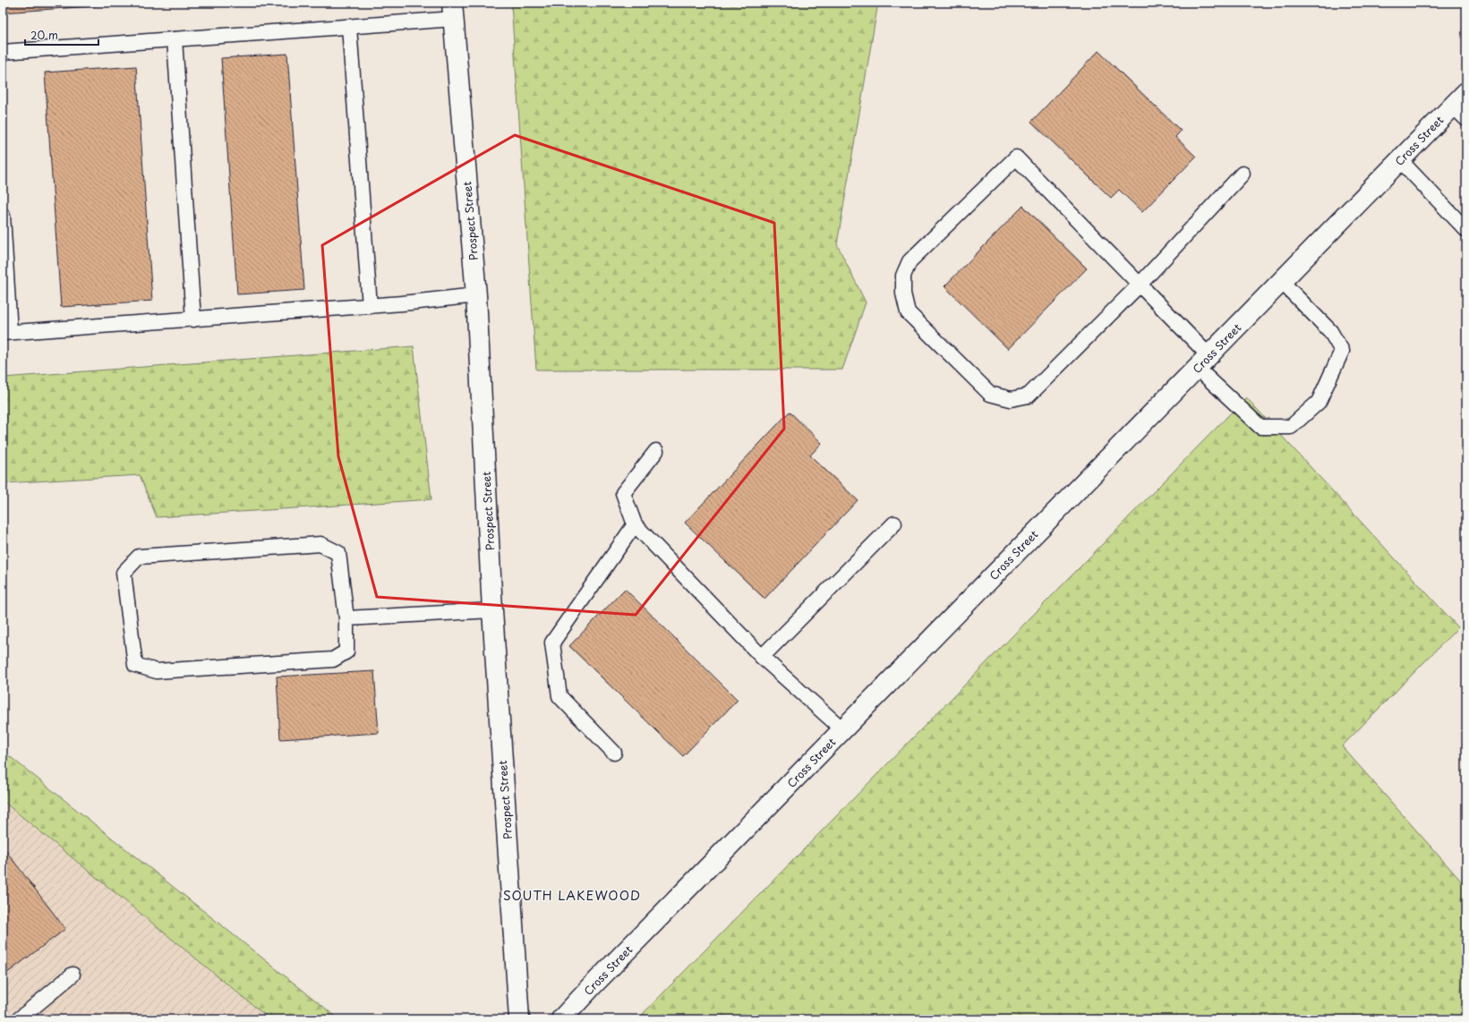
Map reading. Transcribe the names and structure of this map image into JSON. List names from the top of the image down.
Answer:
{
  "streets": {
    "main road": ["Cross Street", "Prospect Street"]
  },
  "districts": ["SOUTH LAKEWOOD"],
  "scale_bar": "20 m"
}
